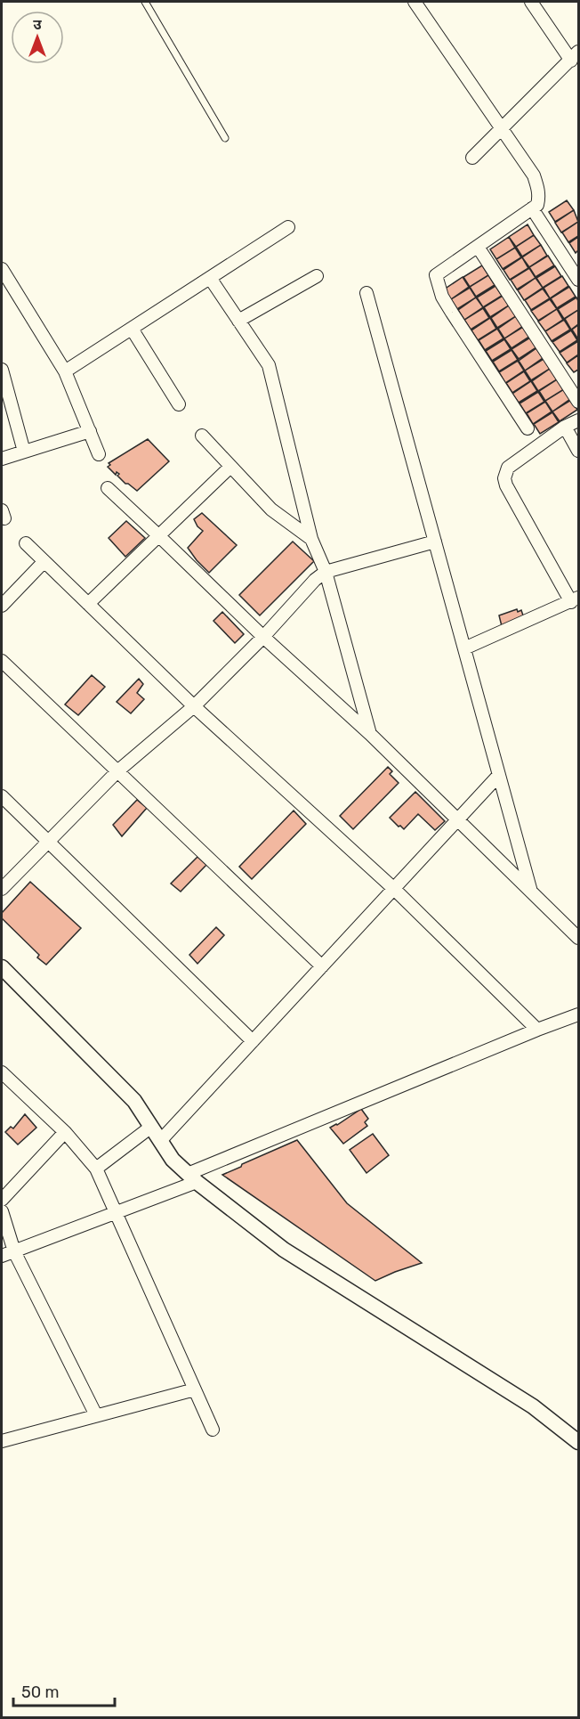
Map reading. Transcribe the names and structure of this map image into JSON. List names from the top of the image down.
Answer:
{
  "scale_bar": "50 m",
  "north": "top"
}
